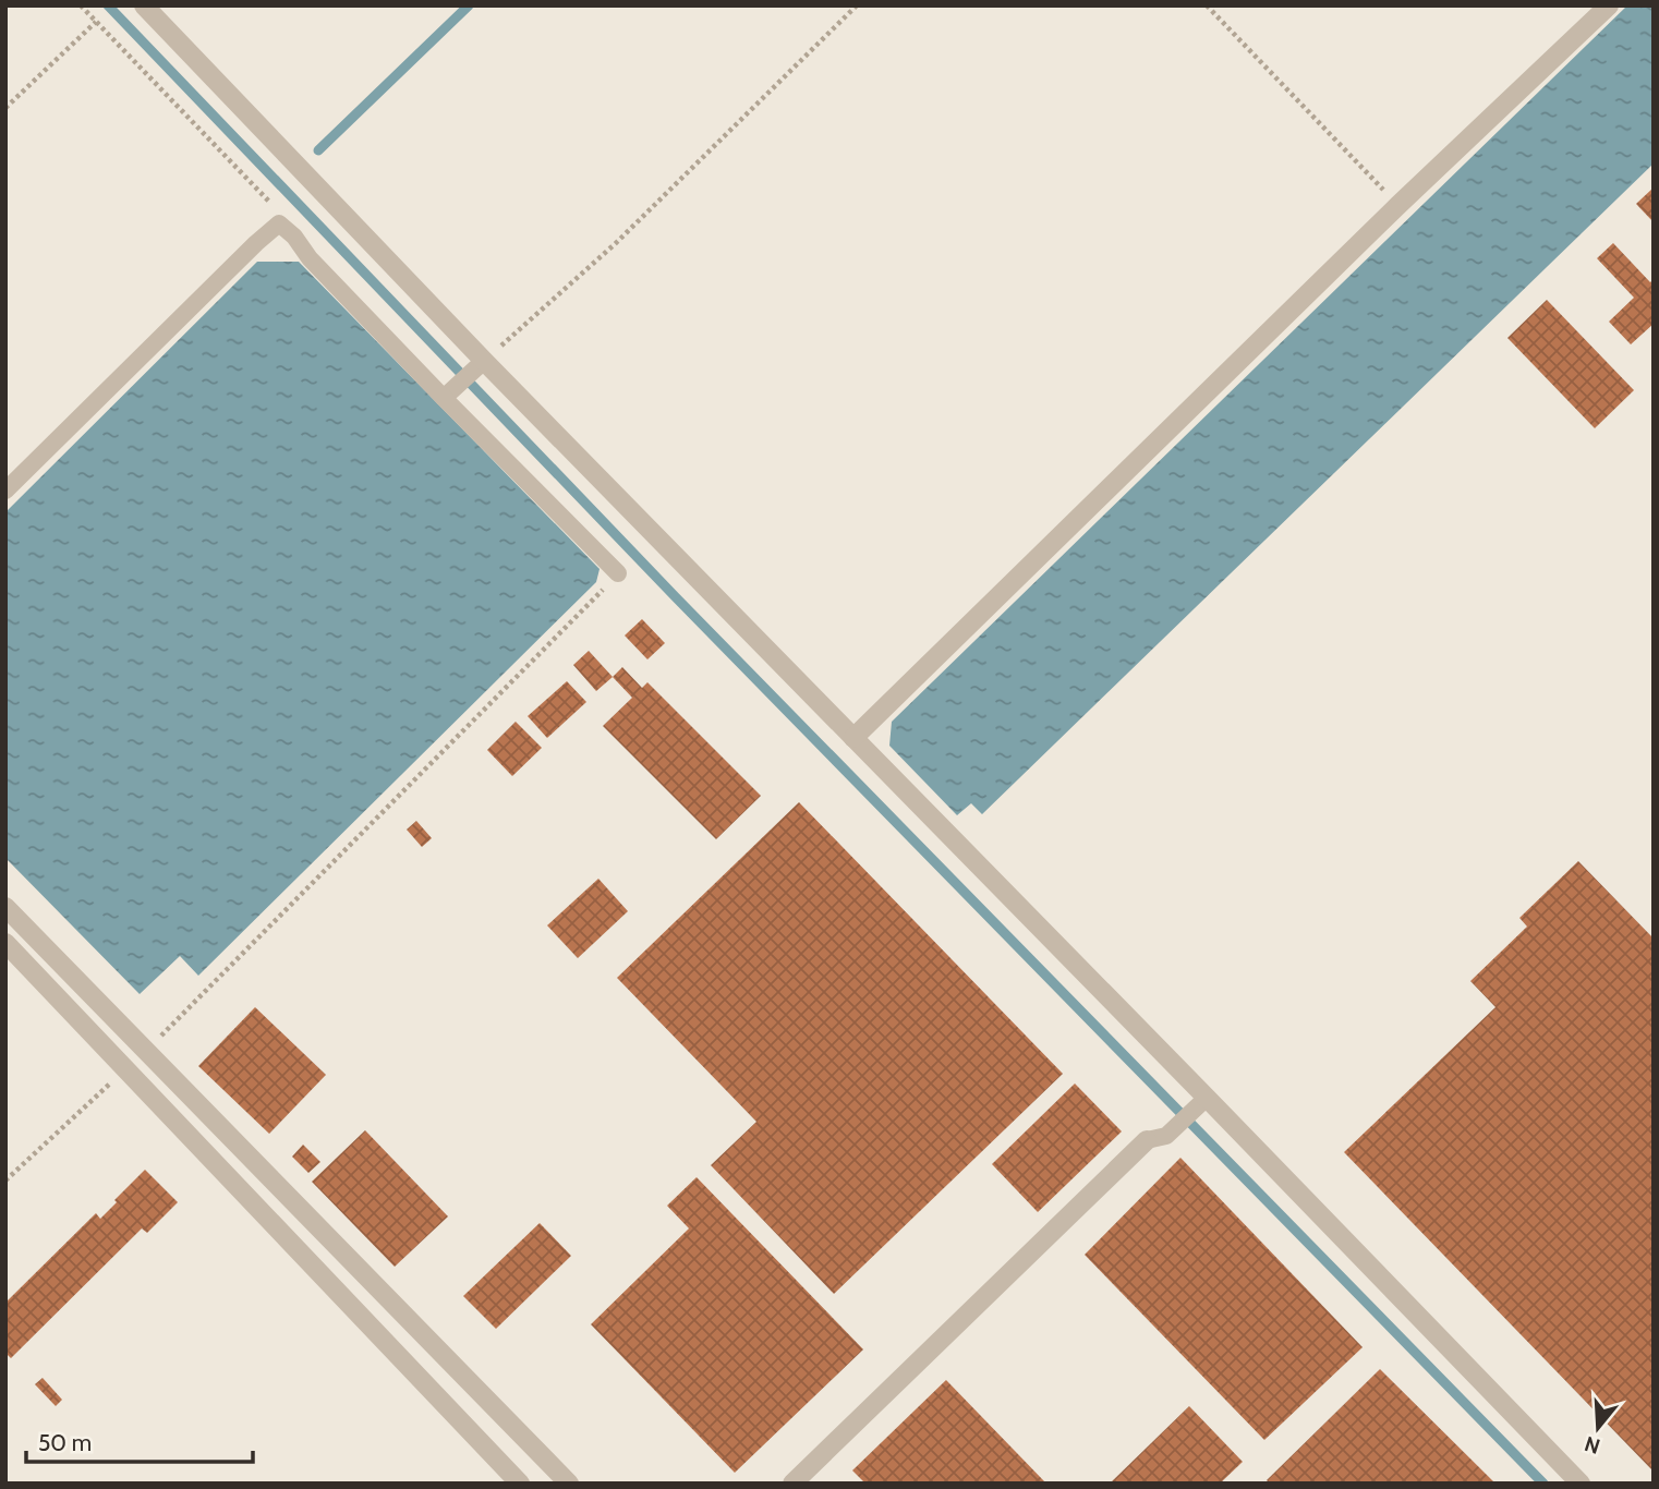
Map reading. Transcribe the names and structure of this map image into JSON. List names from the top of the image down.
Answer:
{
  "scale_bar": "50 m",
  "north": "bottom"
}
